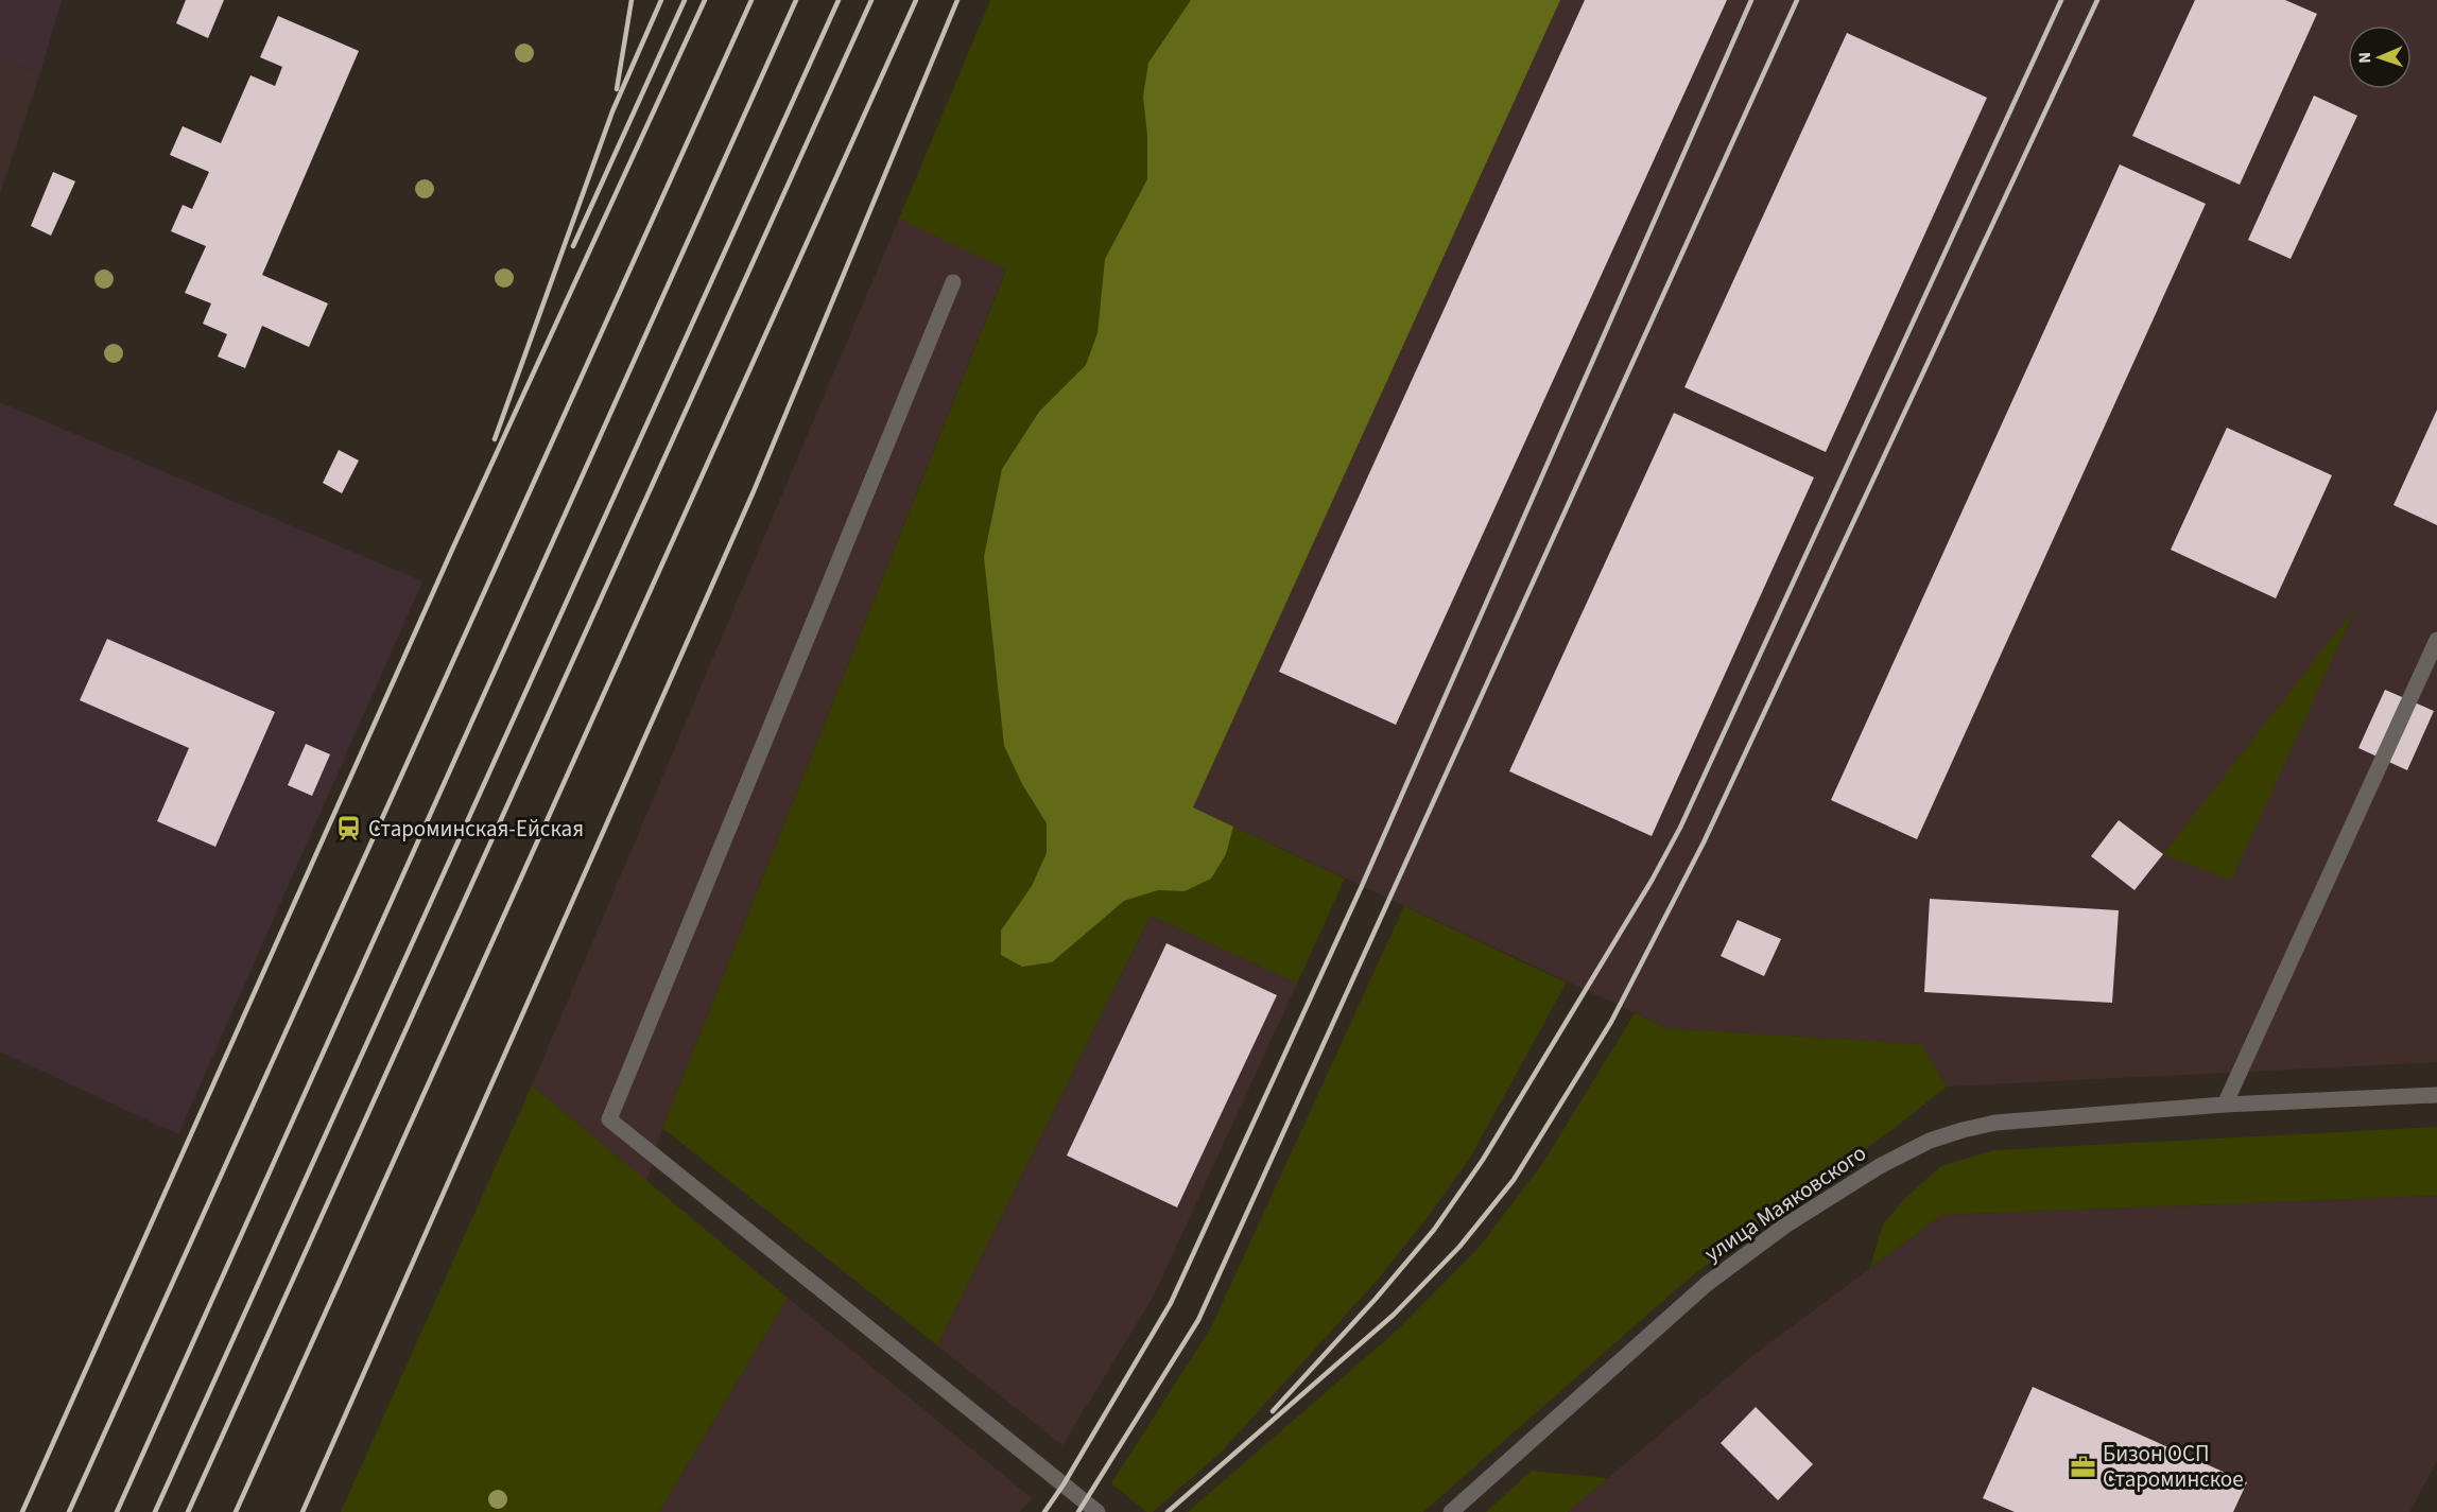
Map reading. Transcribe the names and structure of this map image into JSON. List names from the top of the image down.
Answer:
{
  "streets": {
    "street": ["улица Маяковского"]
  },
  "places": {
    "station": ["Староминская-Ейская"],
    "office": ["Бизон ОСП Староминское"]
  },
  "north": "left"
}
